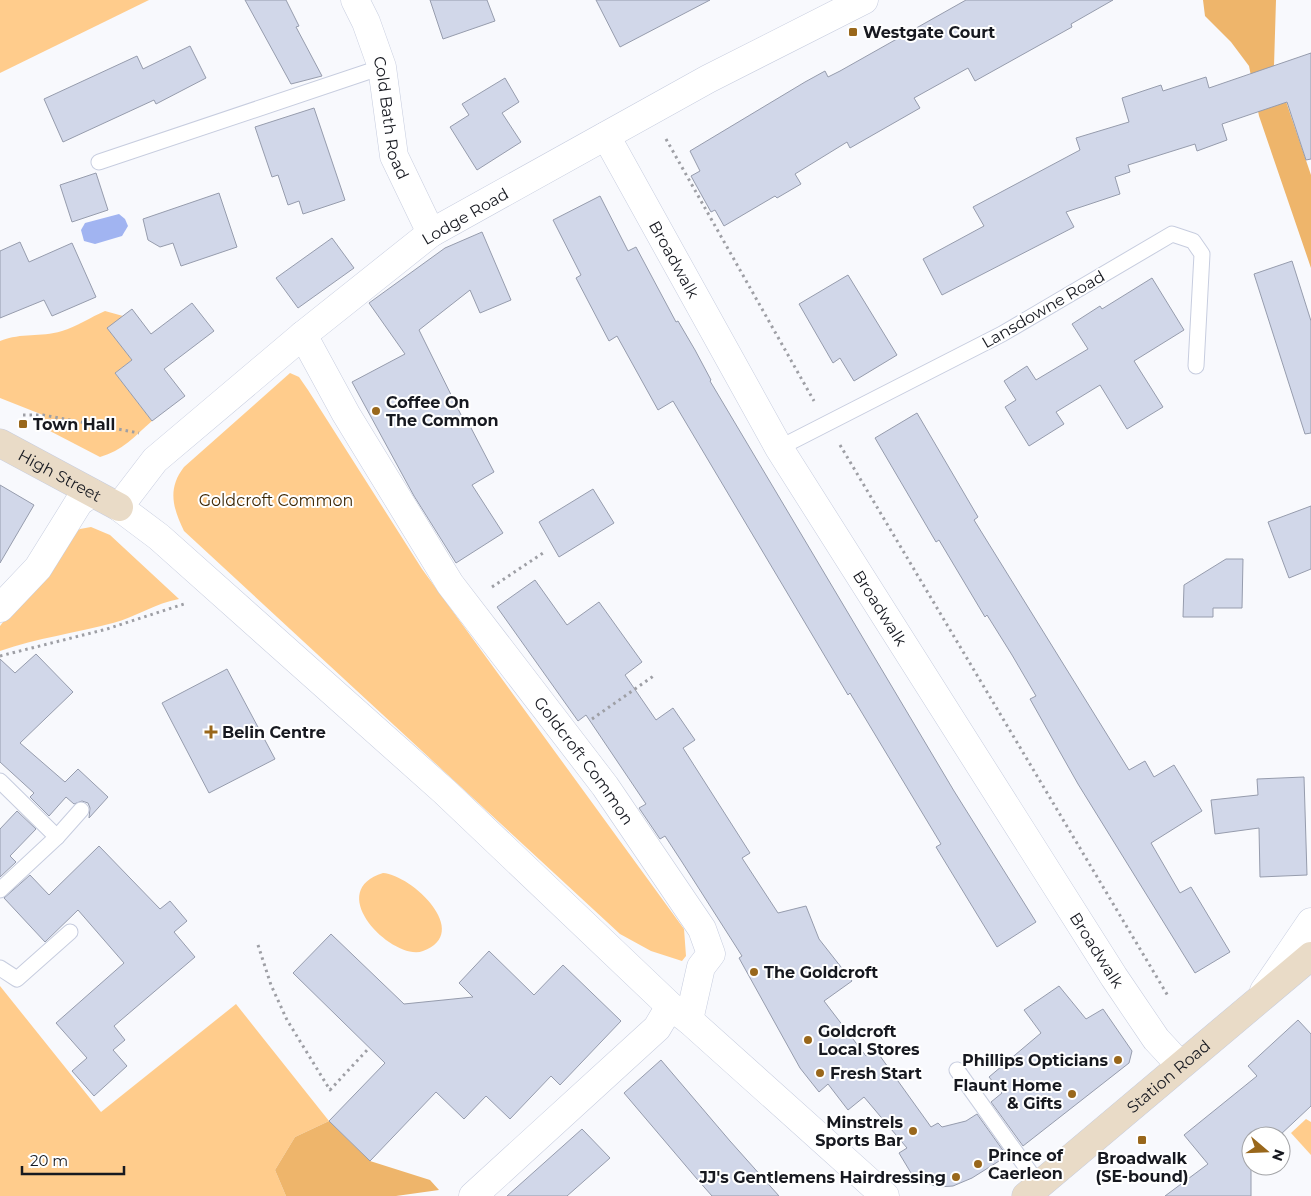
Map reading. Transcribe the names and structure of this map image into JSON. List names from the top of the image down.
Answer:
{
  "streets": {
    "main road": ["High Street", "Station Road"],
    "street": [
      "Cold Bath Road",
      "Lodge Road",
      "Broadwalk",
      "Goldcroft Common"
    ],
    "lane": ["Lansdowne Road"]
  },
  "crossings": [
    ["Cold Bath Road", "Lodge Road"],
    ["Lodge Road", "Broadwalk"],
    ["Lodge Road", "High Street"],
    ["Lodge Road", "Goldcroft Common"],
    ["Broadwalk", "Lansdowne Road"],
    ["Broadwalk", "Station Road"]
  ],
  "parks": ["Goldcroft Common"],
  "places": {
    "transit": ["Westgate Court", "Town Hall", "Broadwalk (SE-bound)"],
    "other": [
      "Coffee On The Common",
      "The Goldcroft",
      "Goldcroft Local Stores",
      "Phillips Opticians",
      "Fresh Start",
      "Flaunt Home & Gifts",
      "Minstrels Sports Bar",
      "Prince of Caerleon",
      "JJ's Gentlemens Hairdressing"
    ],
    "health": ["Belin Centre"]
  },
  "scale_bar": "20 m",
  "north": "right"
}
